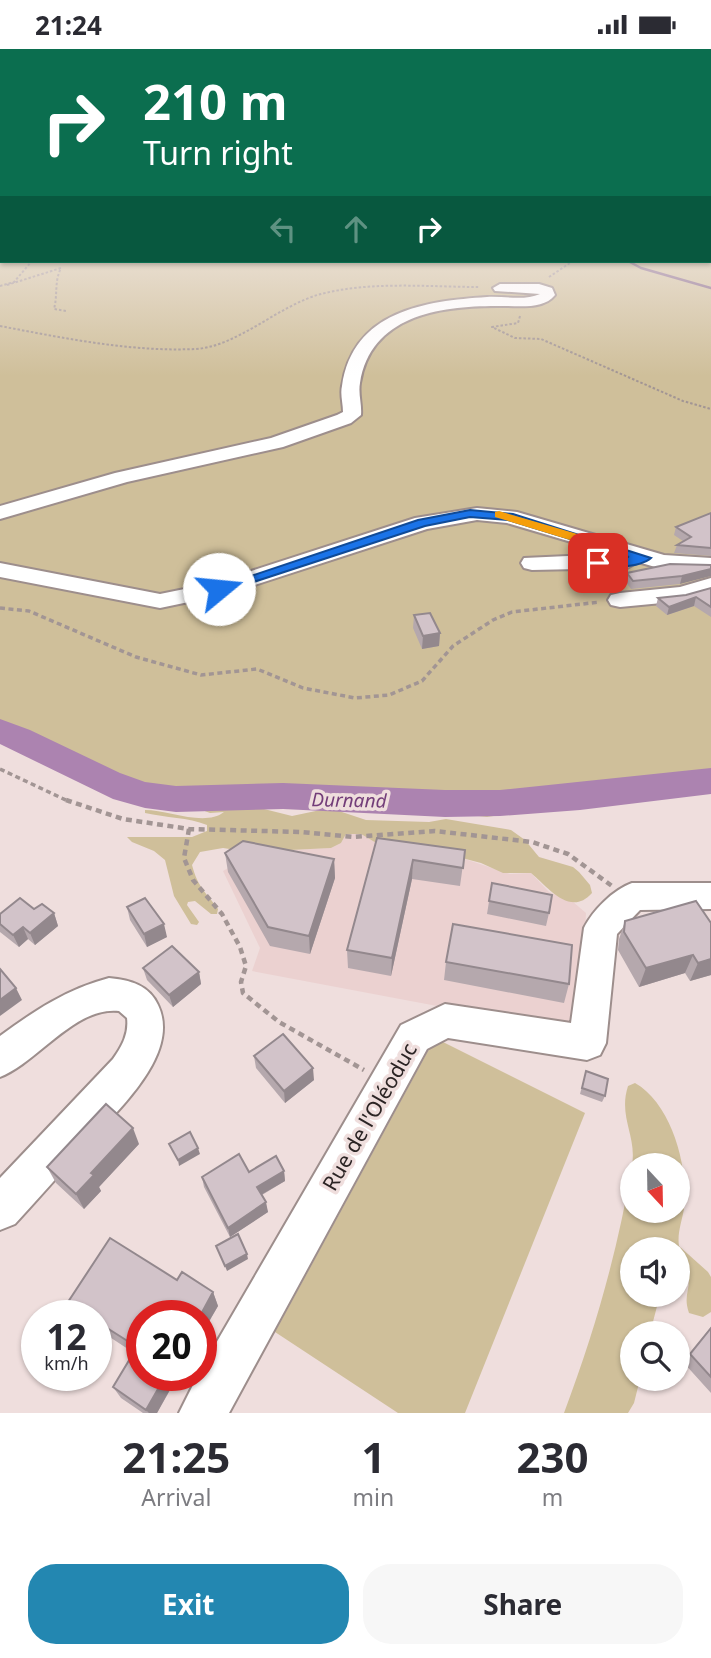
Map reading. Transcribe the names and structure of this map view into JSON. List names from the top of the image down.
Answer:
{
  "streets": {
    "street": ["Rue de l'Oléoduc"]
  },
  "water": ["Durnand"],
  "north": "bottom",
  "page": {
    "status": "21:24",
    "turn": ["210 m", "Turn right"],
    "speed": "12 km/h",
    "limit": "20",
    "eta": [
      "21:25",
      "Arrival",
      "1",
      "min",
      "230",
      "m"
    ],
    "buttons": ["Exit", "Share"]
  }
}
